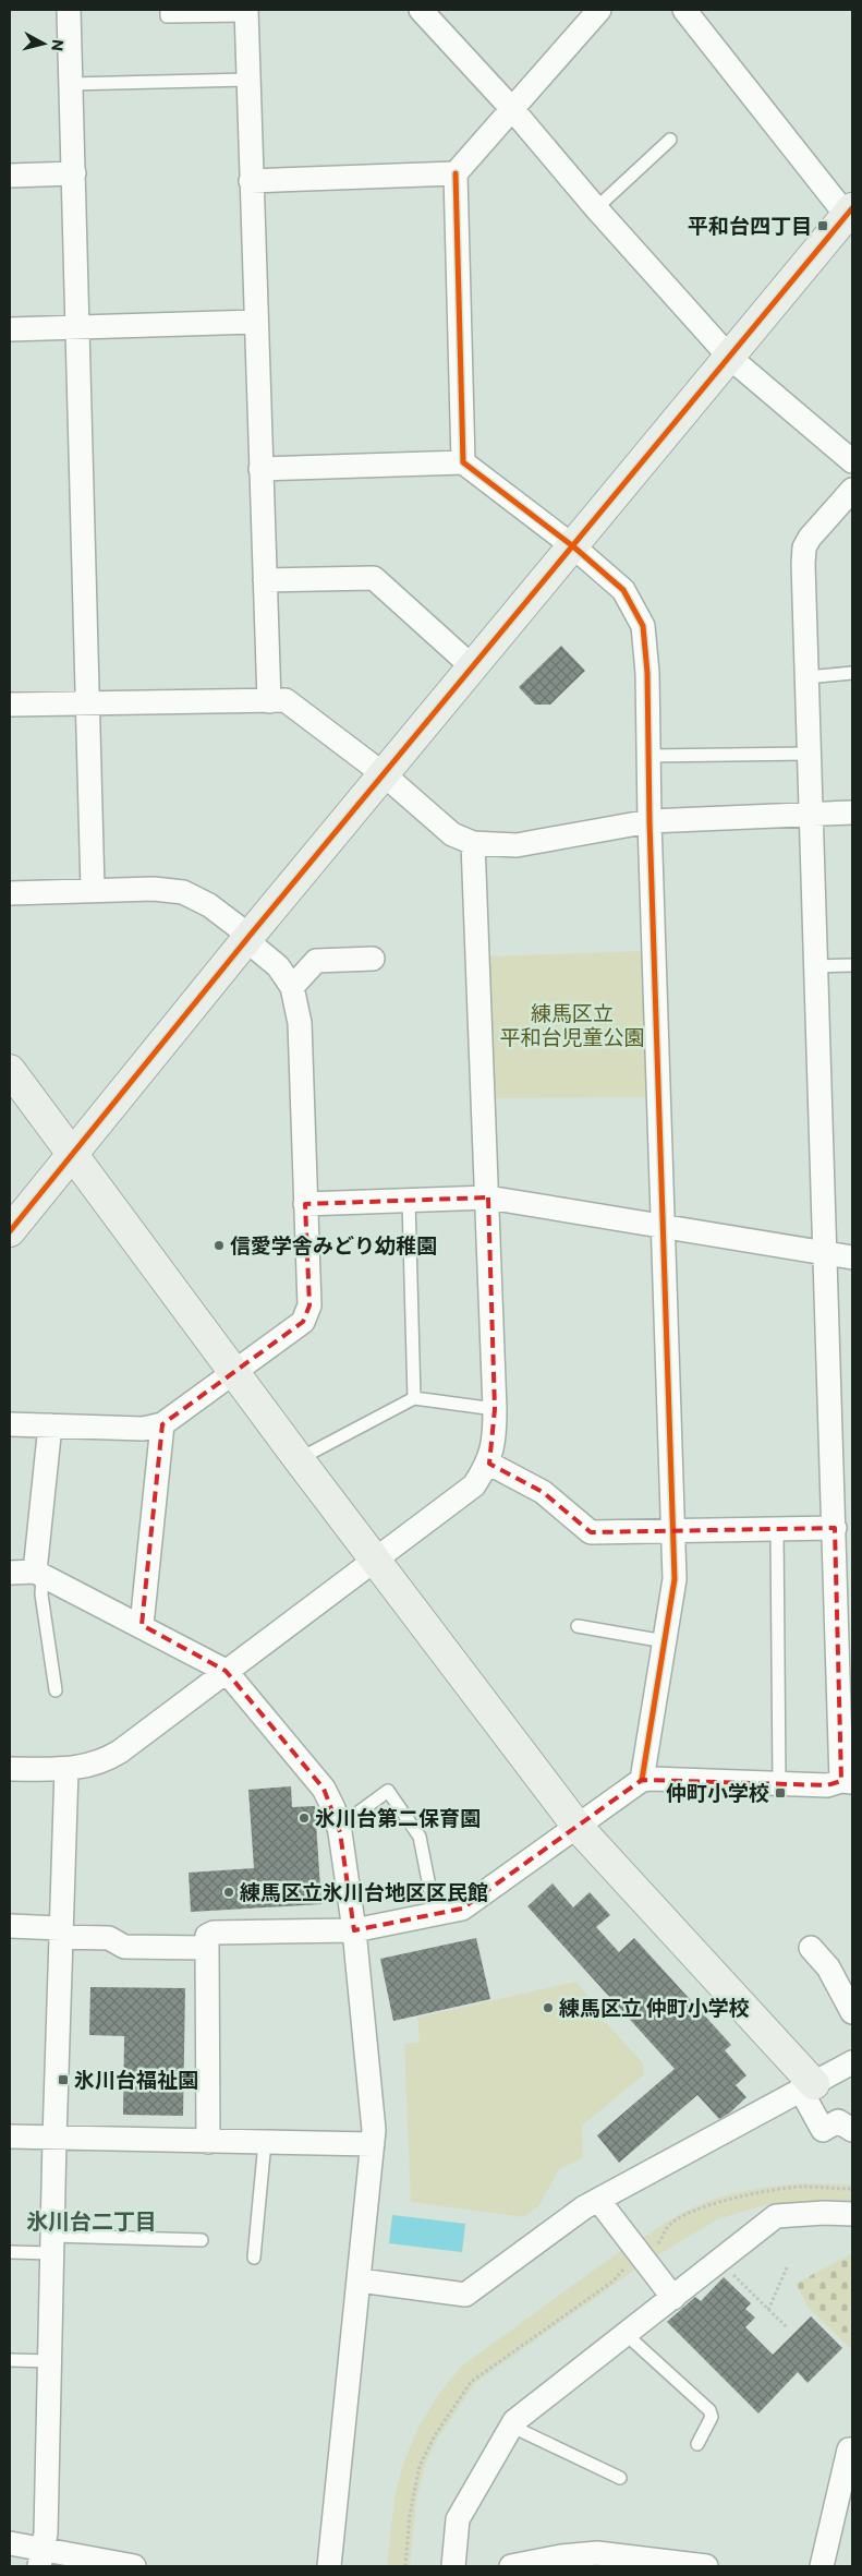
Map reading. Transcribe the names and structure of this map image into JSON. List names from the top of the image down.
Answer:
{
  "districts": ["氷川台二丁目"],
  "parks": ["練馬区立 平和台児童公園"],
  "places": {
    "transit": ["平和台四丁目", "仲町小学校", "氷川台福祉園"],
    "other": [
      "信愛学舎みどり幼稚園",
      "氷川台第二保育園",
      "練馬区立氷川台地区区民館",
      "練馬区立 仲町小学校"
    ]
  },
  "north": "right"
}
